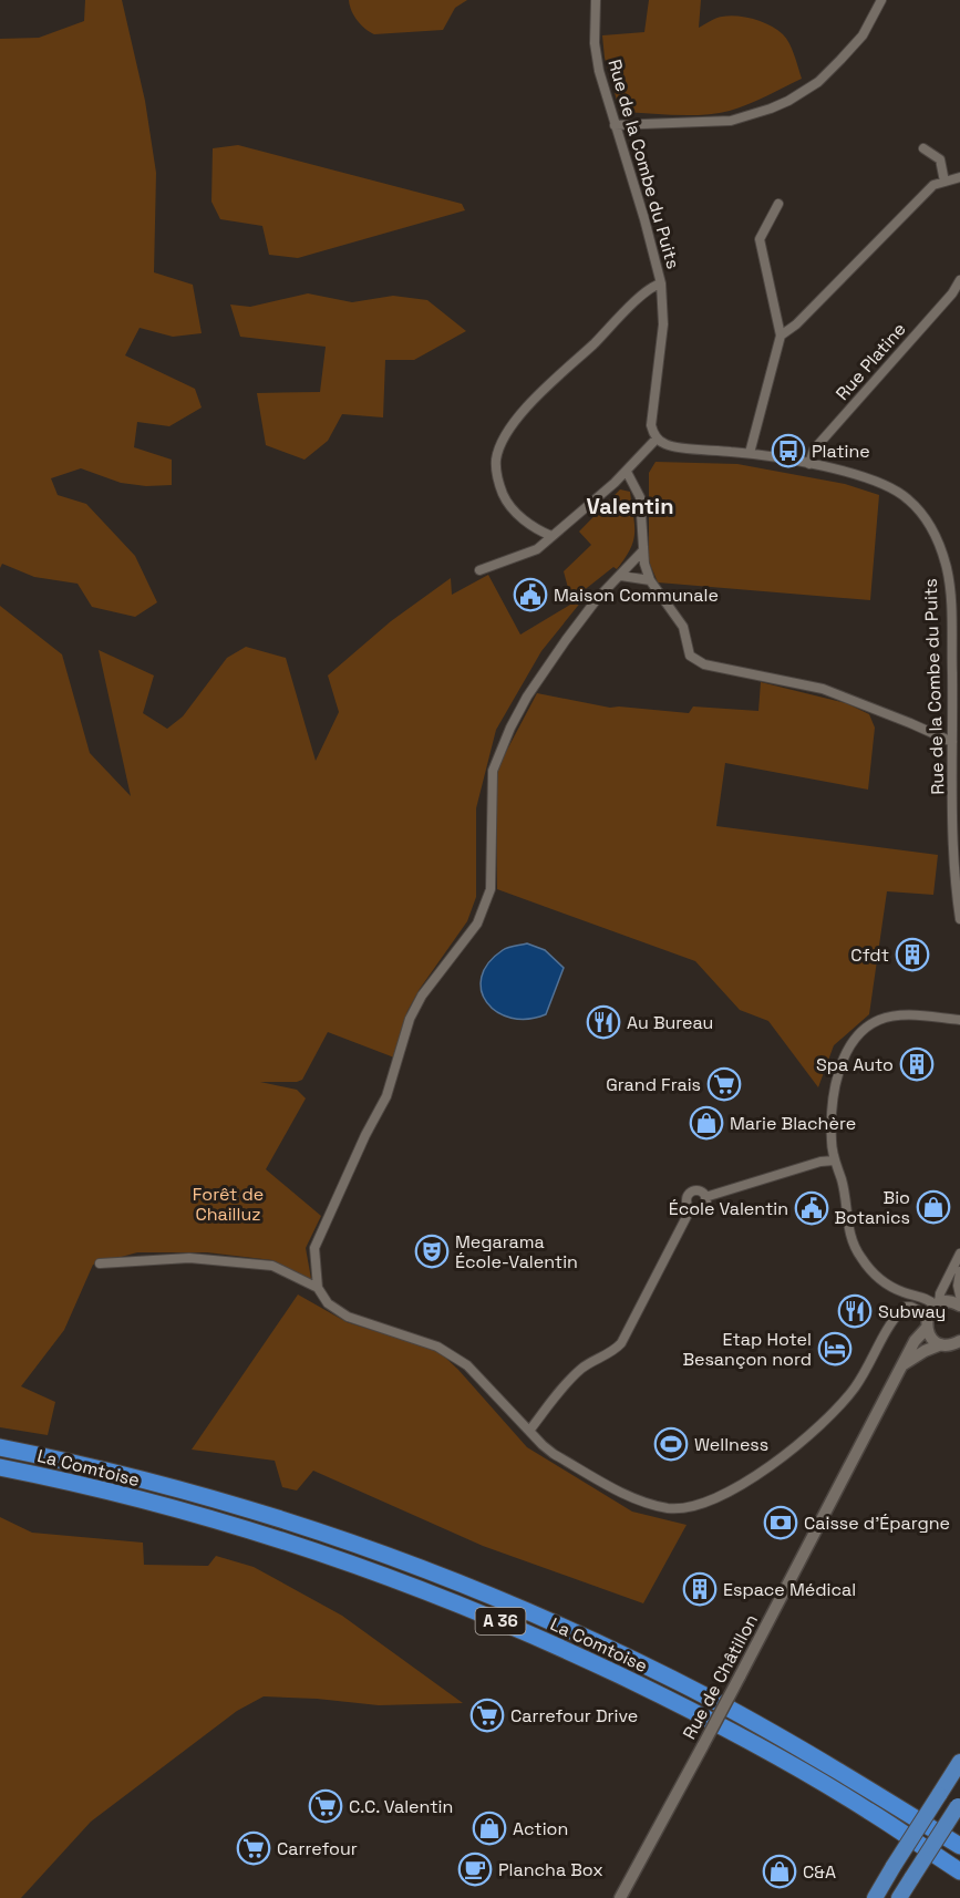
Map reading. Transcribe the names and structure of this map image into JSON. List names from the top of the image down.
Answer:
{
  "streets": {
    "highway": ["La Comtoise", "A 36"],
    "street": ["Rue de la Combe du Puits", "Rue Platine", "Rue de Châtillon"]
  },
  "crossings": [
    ["Rue de la Combe du Puits", "Rue Platine"]
  ],
  "districts": ["Valentin"],
  "parks": ["Forêt de Chailluz"],
  "places": {
    "bus stop": ["Platine"],
    "public building": ["Maison Communale", "École Valentin"],
    "building": ["Cfdt", "Spa Auto", "Espace Médical"],
    "restaurant": ["Au Bureau", "Subway"],
    "supermarket": [
      "Grand Frais",
      "Carrefour Drive",
      "C.C. Valentin",
      "Carrefour"
    ],
    "shop": [
      "Marie Blachère",
      "Bio Botanics",
      "Action",
      "C&A"
    ],
    "theatre": ["Megarama École-Valentin"],
    "hotel": ["Etap Hotel Besançon nord"],
    "sports": ["Wellness"],
    "bank": ["Caisse d'Épargne"],
    "cafe": ["Plancha Box"]
  }
}
